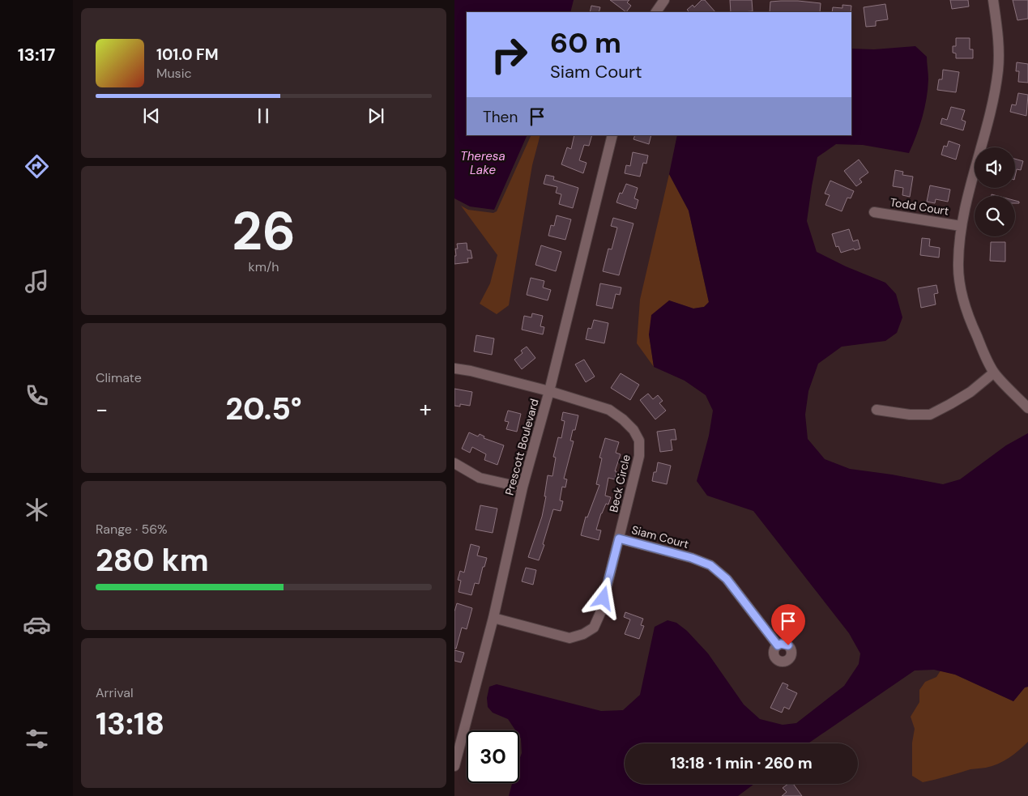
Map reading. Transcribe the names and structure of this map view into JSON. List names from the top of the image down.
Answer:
{
  "streets": {
    "street": [
      "Todd Court",
      "Prescott Boulevard",
      "Beck Circle",
      "Siam Court"
    ]
  },
  "crossings": [
    ["Prescott Boulevard", "Beck Circle"],
    ["Beck Circle", "Siam Court"]
  ],
  "water": ["Theresa Lake"],
  "page": {
    "tabs": "13:17",
    "turn": ["60 m", "Siam Court"],
    "song": ["101.0 FM", "Music"],
    "then": "Then",
    "tile": [
      ["26", "km/h"],
      "Climate",
      ["Range · 56%", "280 km"],
      ["Arrival", "13:18"]
    ],
    "heat": ["−", "20.5°", "+"],
    "limit": "30",
    "trip": "13:18 · 1 min · 260 m"
  }
}
